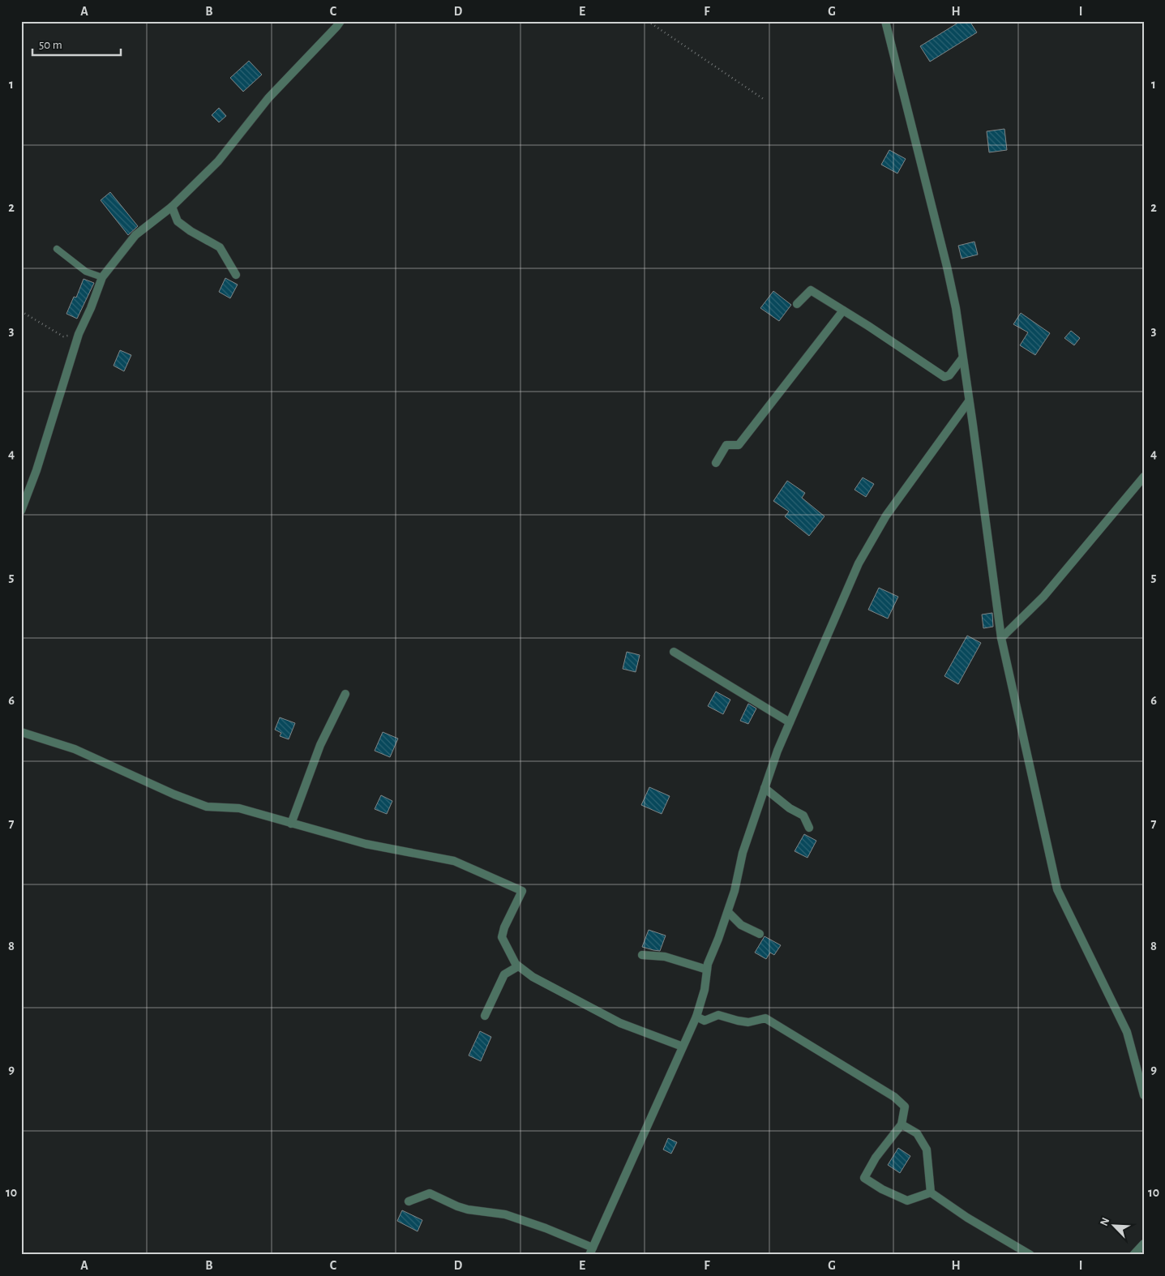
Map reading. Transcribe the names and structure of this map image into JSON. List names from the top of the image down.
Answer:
{
  "scale_bar": "50 m",
  "north": "top left",
  "grid": {
    "columns": [
      "A",
      "B",
      "C",
      "D",
      "E",
      "F",
      "G",
      "H",
      "I"
    ],
    "rows": [
      "1",
      "2",
      "3",
      "4",
      "5",
      "6",
      "7",
      "8",
      "9",
      "10"
    ]
  }
}
